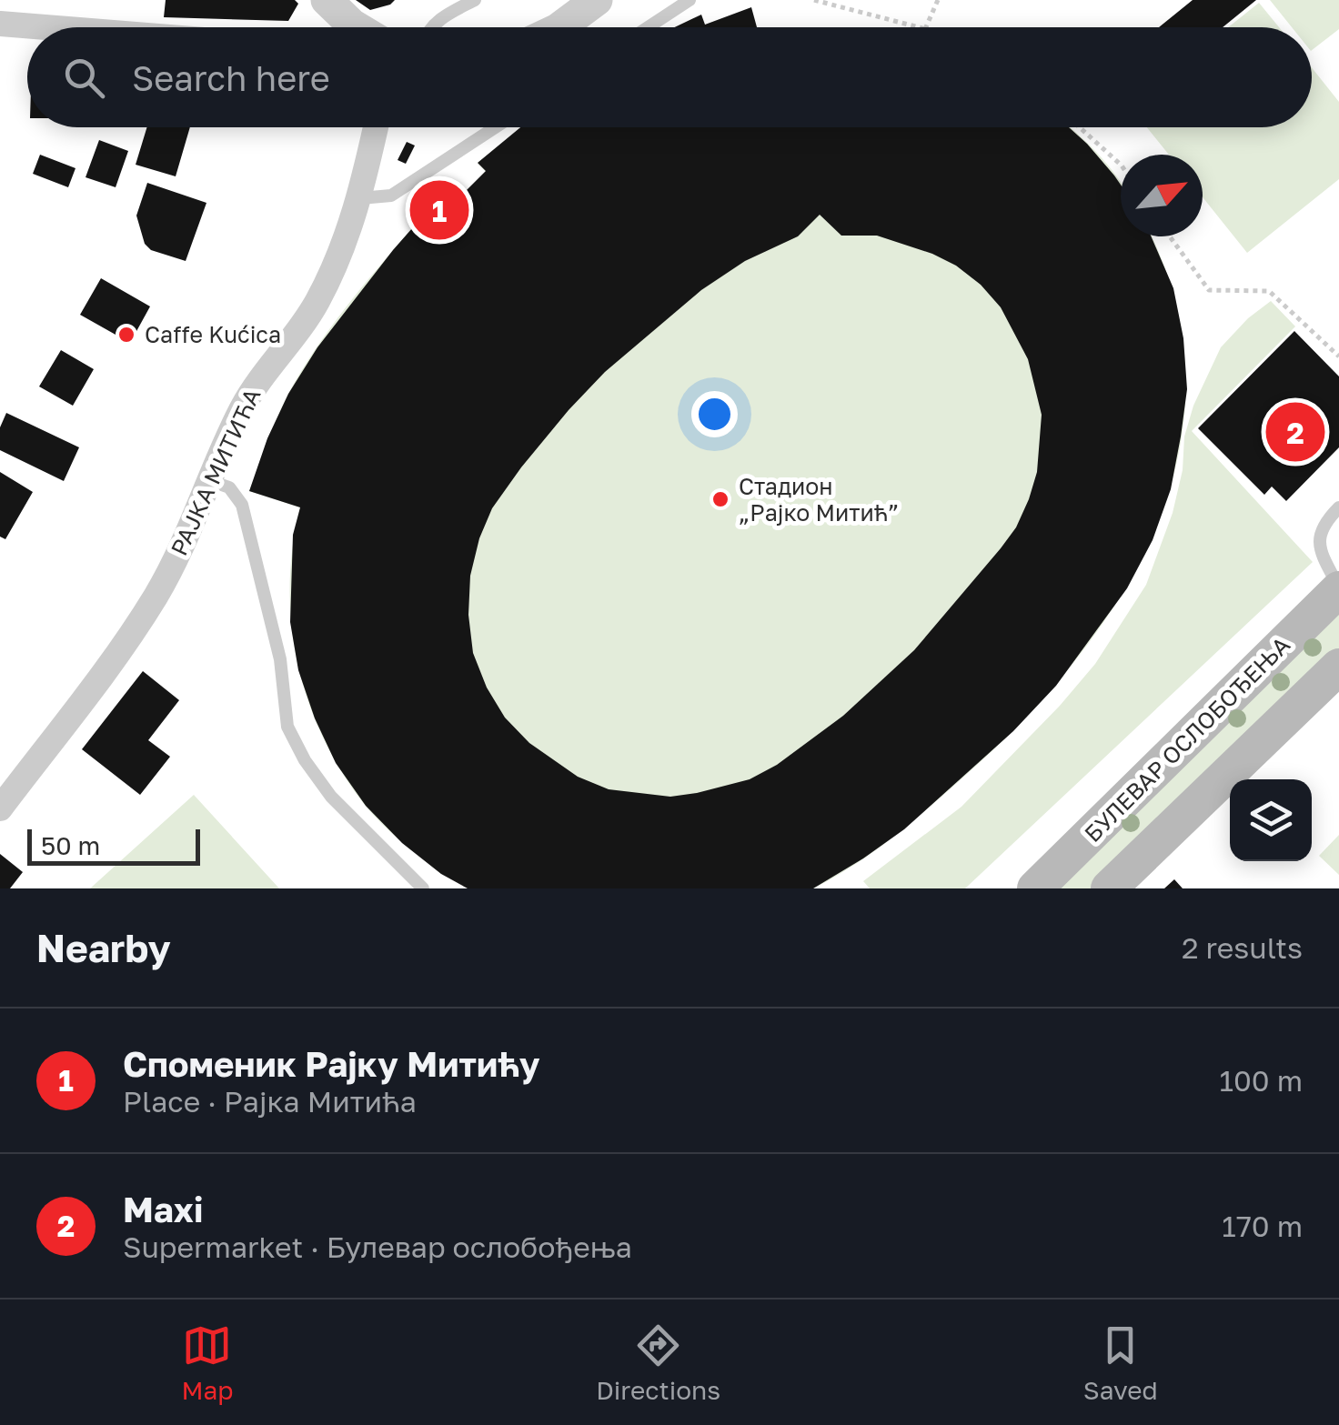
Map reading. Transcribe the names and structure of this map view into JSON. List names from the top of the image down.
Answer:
{
  "streets": {
    "main road": ["БУЛЕВАР ОСЛОБОЂЕЊА"],
    "street": ["РАЈКА МИТИЋА"]
  },
  "places": ["Caffe Kućica", "Стадион „Рајко Митић”"],
  "scale_bar": "50 m",
  "north": "top right",
  "page": {
    "search": "Search here",
    "pins": ["1", "2"],
    "scale": "50 m",
    "heading": ["Nearby", "2 results"],
    "list": [
      {
        "mark": "1",
        "name": "Споменик Рајку Митићу",
        "note": "Place · Рајка Митића",
        "value": "100 m"
      },
      {
        "mark": "2",
        "name": "Maxi",
        "note": "Supermarket · Булевар ослобођења",
        "value": "170 m"
      }
    ],
    "nav": ["Map", "Directions", "Saved"]
  }
}
